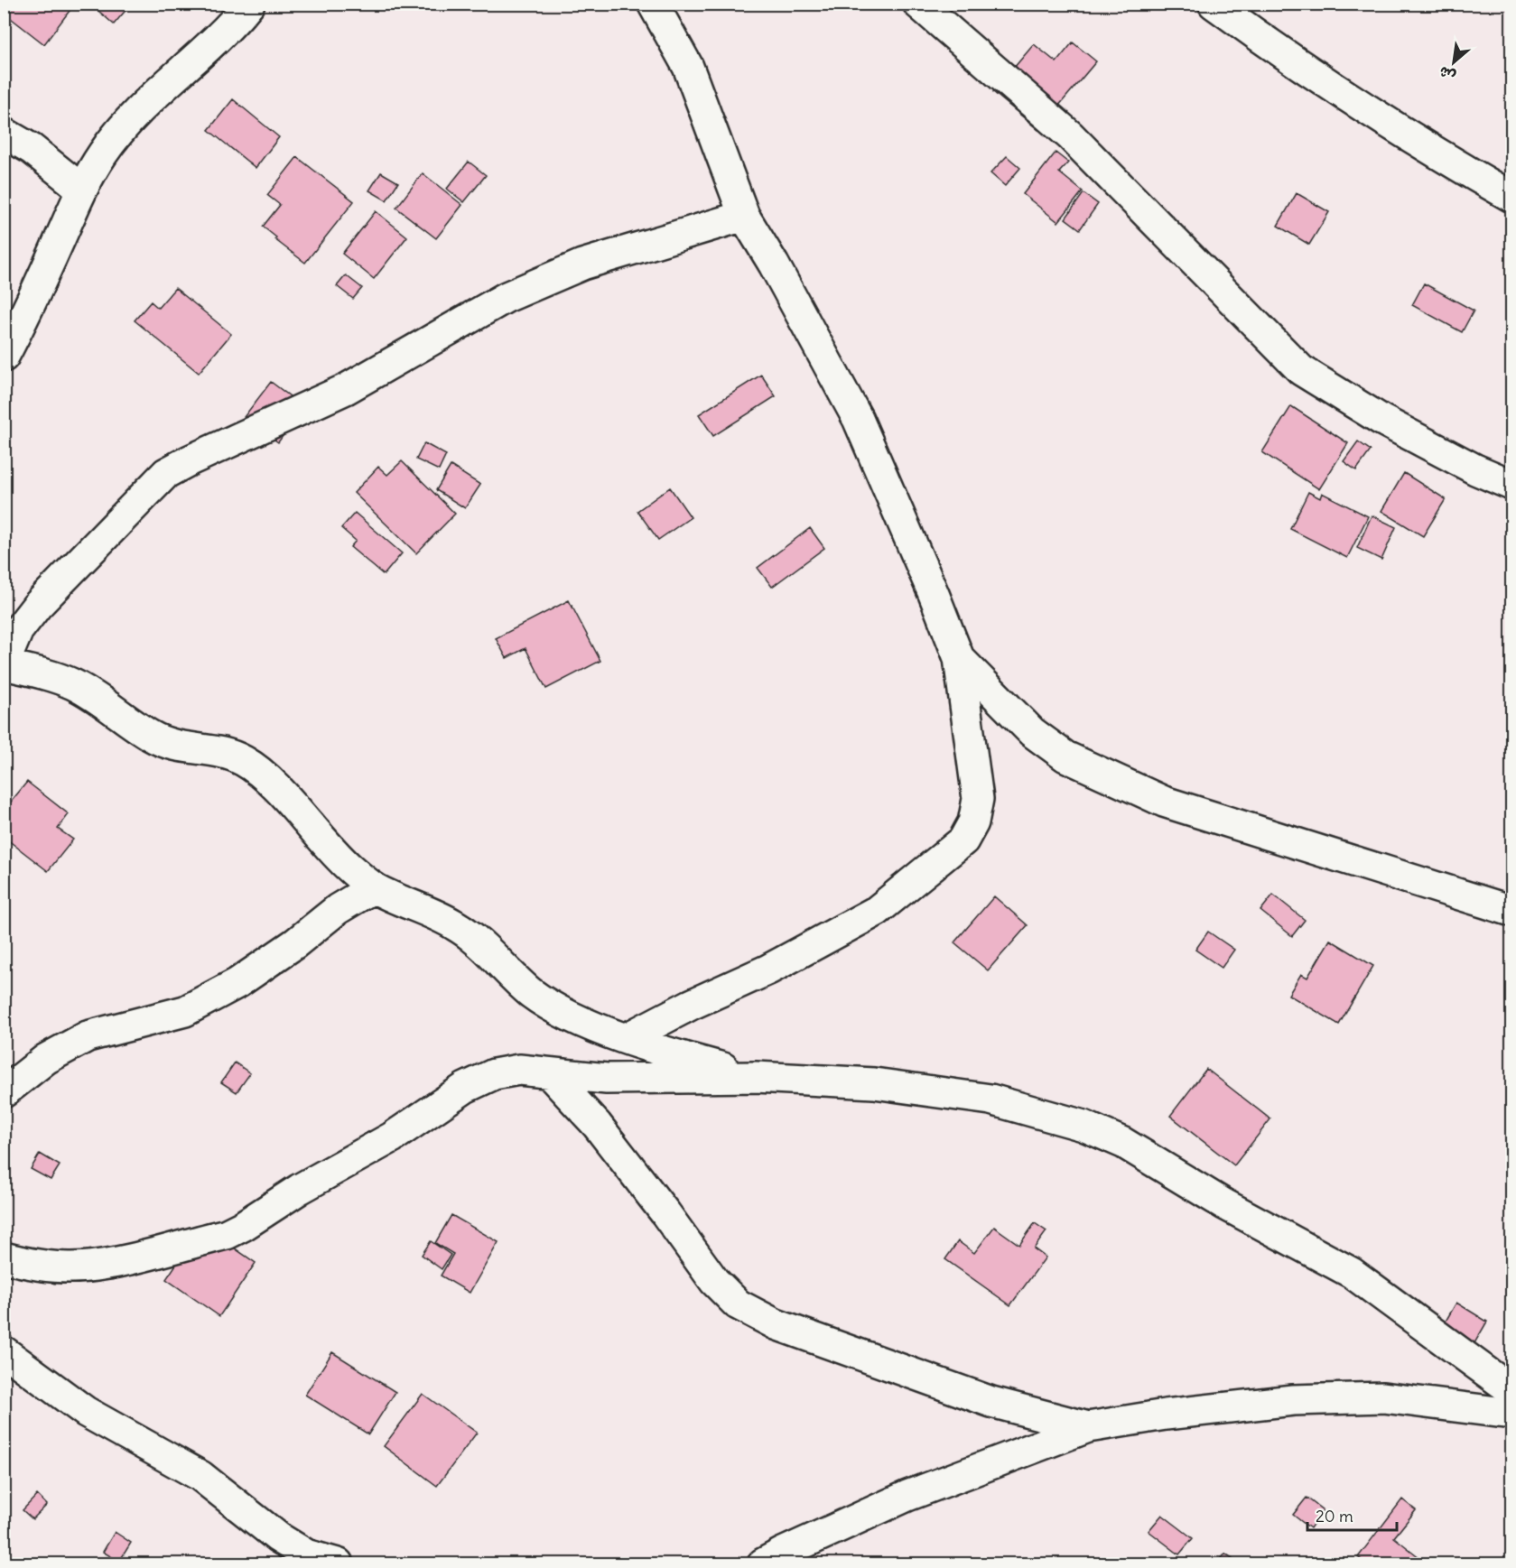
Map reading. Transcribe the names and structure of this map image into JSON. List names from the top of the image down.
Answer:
{
  "scale_bar": "20 m",
  "north": "bottom left"
}
